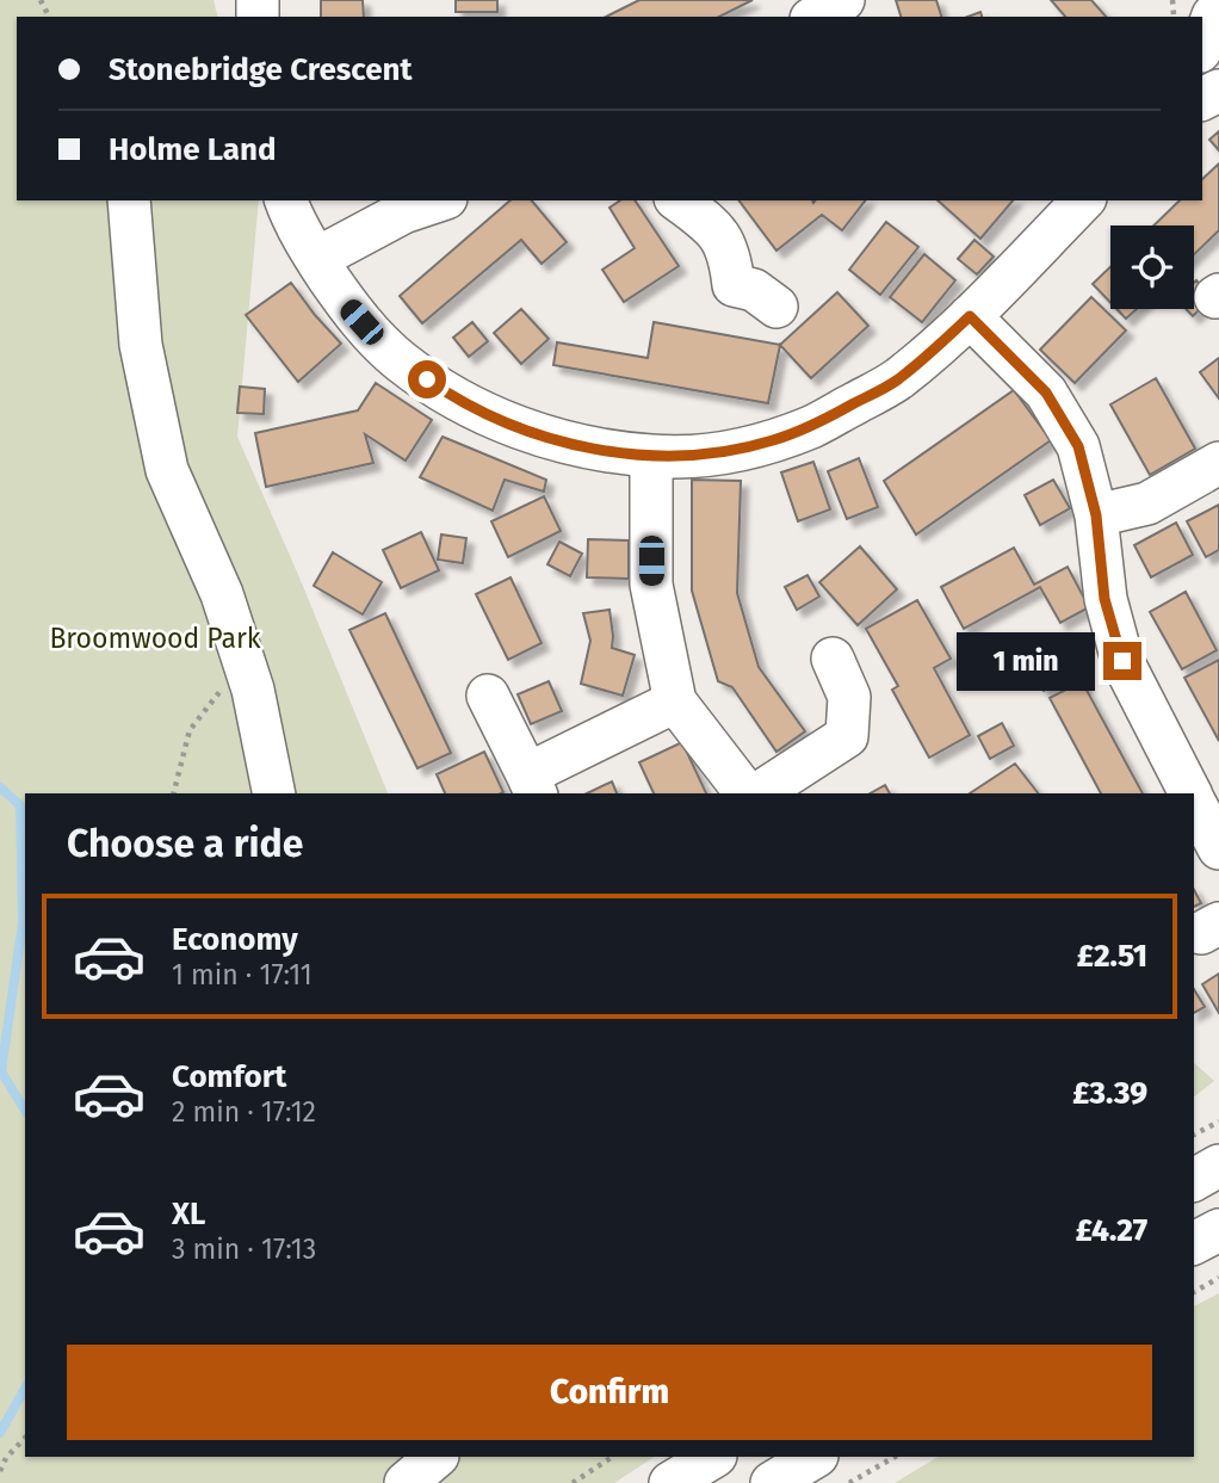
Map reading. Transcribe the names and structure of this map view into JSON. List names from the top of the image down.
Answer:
{
  "parks": ["Broomwood Park"],
  "page": {
    "banner": ["Stonebridge Crescent", "Holme Land"],
    "bubble": "1 min",
    "heading": "Choose a ride",
    "list": [
      {
        "name": "Economy",
        "note": "1 min · 17:11",
        "value": "£2.51"
      },
      {
        "name": "Comfort",
        "note": "2 min · 17:12",
        "value": "£3.39"
      },
      {
        "name": "XL",
        "note": "3 min · 17:13",
        "value": "£4.27"
      }
    ],
    "buttons": "Confirm"
  }
}
